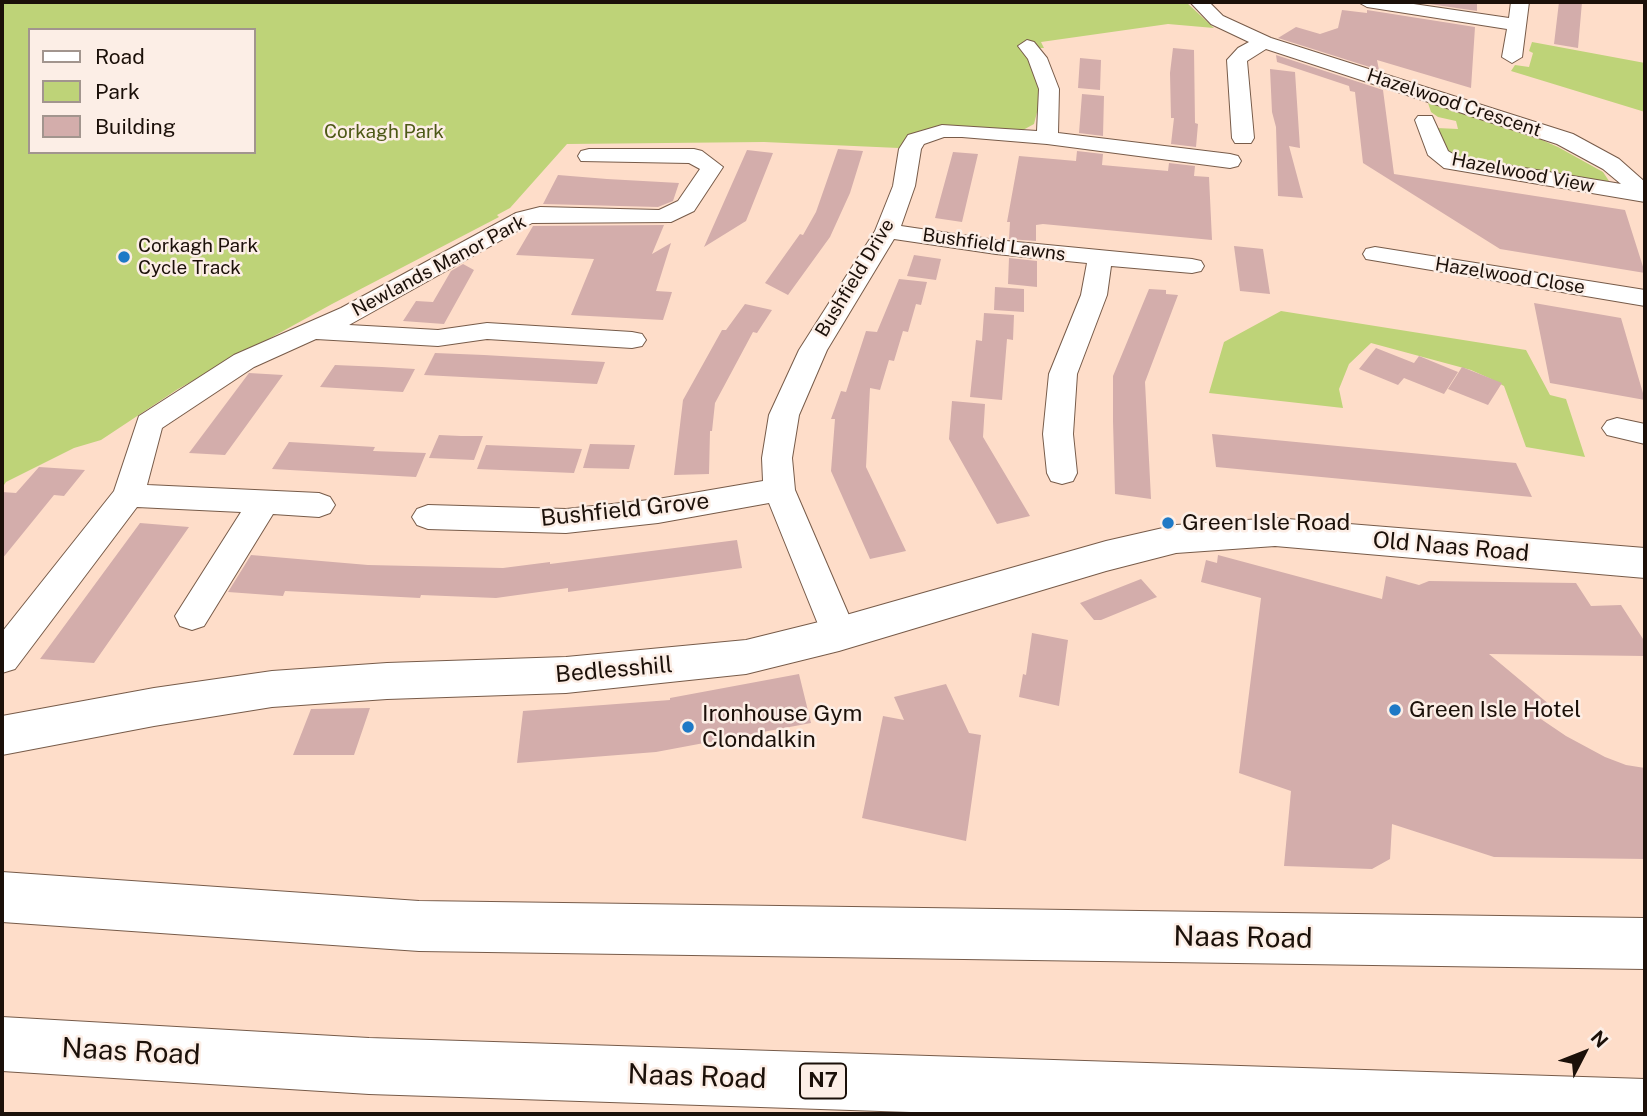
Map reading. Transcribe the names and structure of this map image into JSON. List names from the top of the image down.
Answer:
{
  "streets": {
    "main road": [
      "Old Naas Road",
      "Bedlesshill",
      "Naas Road",
      "N7"
    ],
    "street": [
      "Hazelwood Crescent",
      "Hazelwood View",
      "Bushfield Lawns",
      "Newlands Manor Park",
      "Hazelwood Close",
      "Bushfield Drive",
      "Bushfield Grove"
    ]
  },
  "crossings": [
    ["Hazelwood Crescent", "Hazelwood View"],
    ["Bushfield Lawns", "Bushfield Drive"],
    ["Bushfield Drive", "Bushfield Grove"],
    ["Bushfield Drive", "Bedlesshill"],
    ["Old Naas Road", "Bedlesshill"]
  ],
  "parks": ["Corkagh Park"],
  "places": [
    "Corkagh Park Cycle Track",
    "Green Isle Road",
    "Green Isle Hotel",
    "Ironhouse Gym Clondalkin"
  ],
  "legend": ["Road", "Park", "Building"],
  "north": "top right"
}
